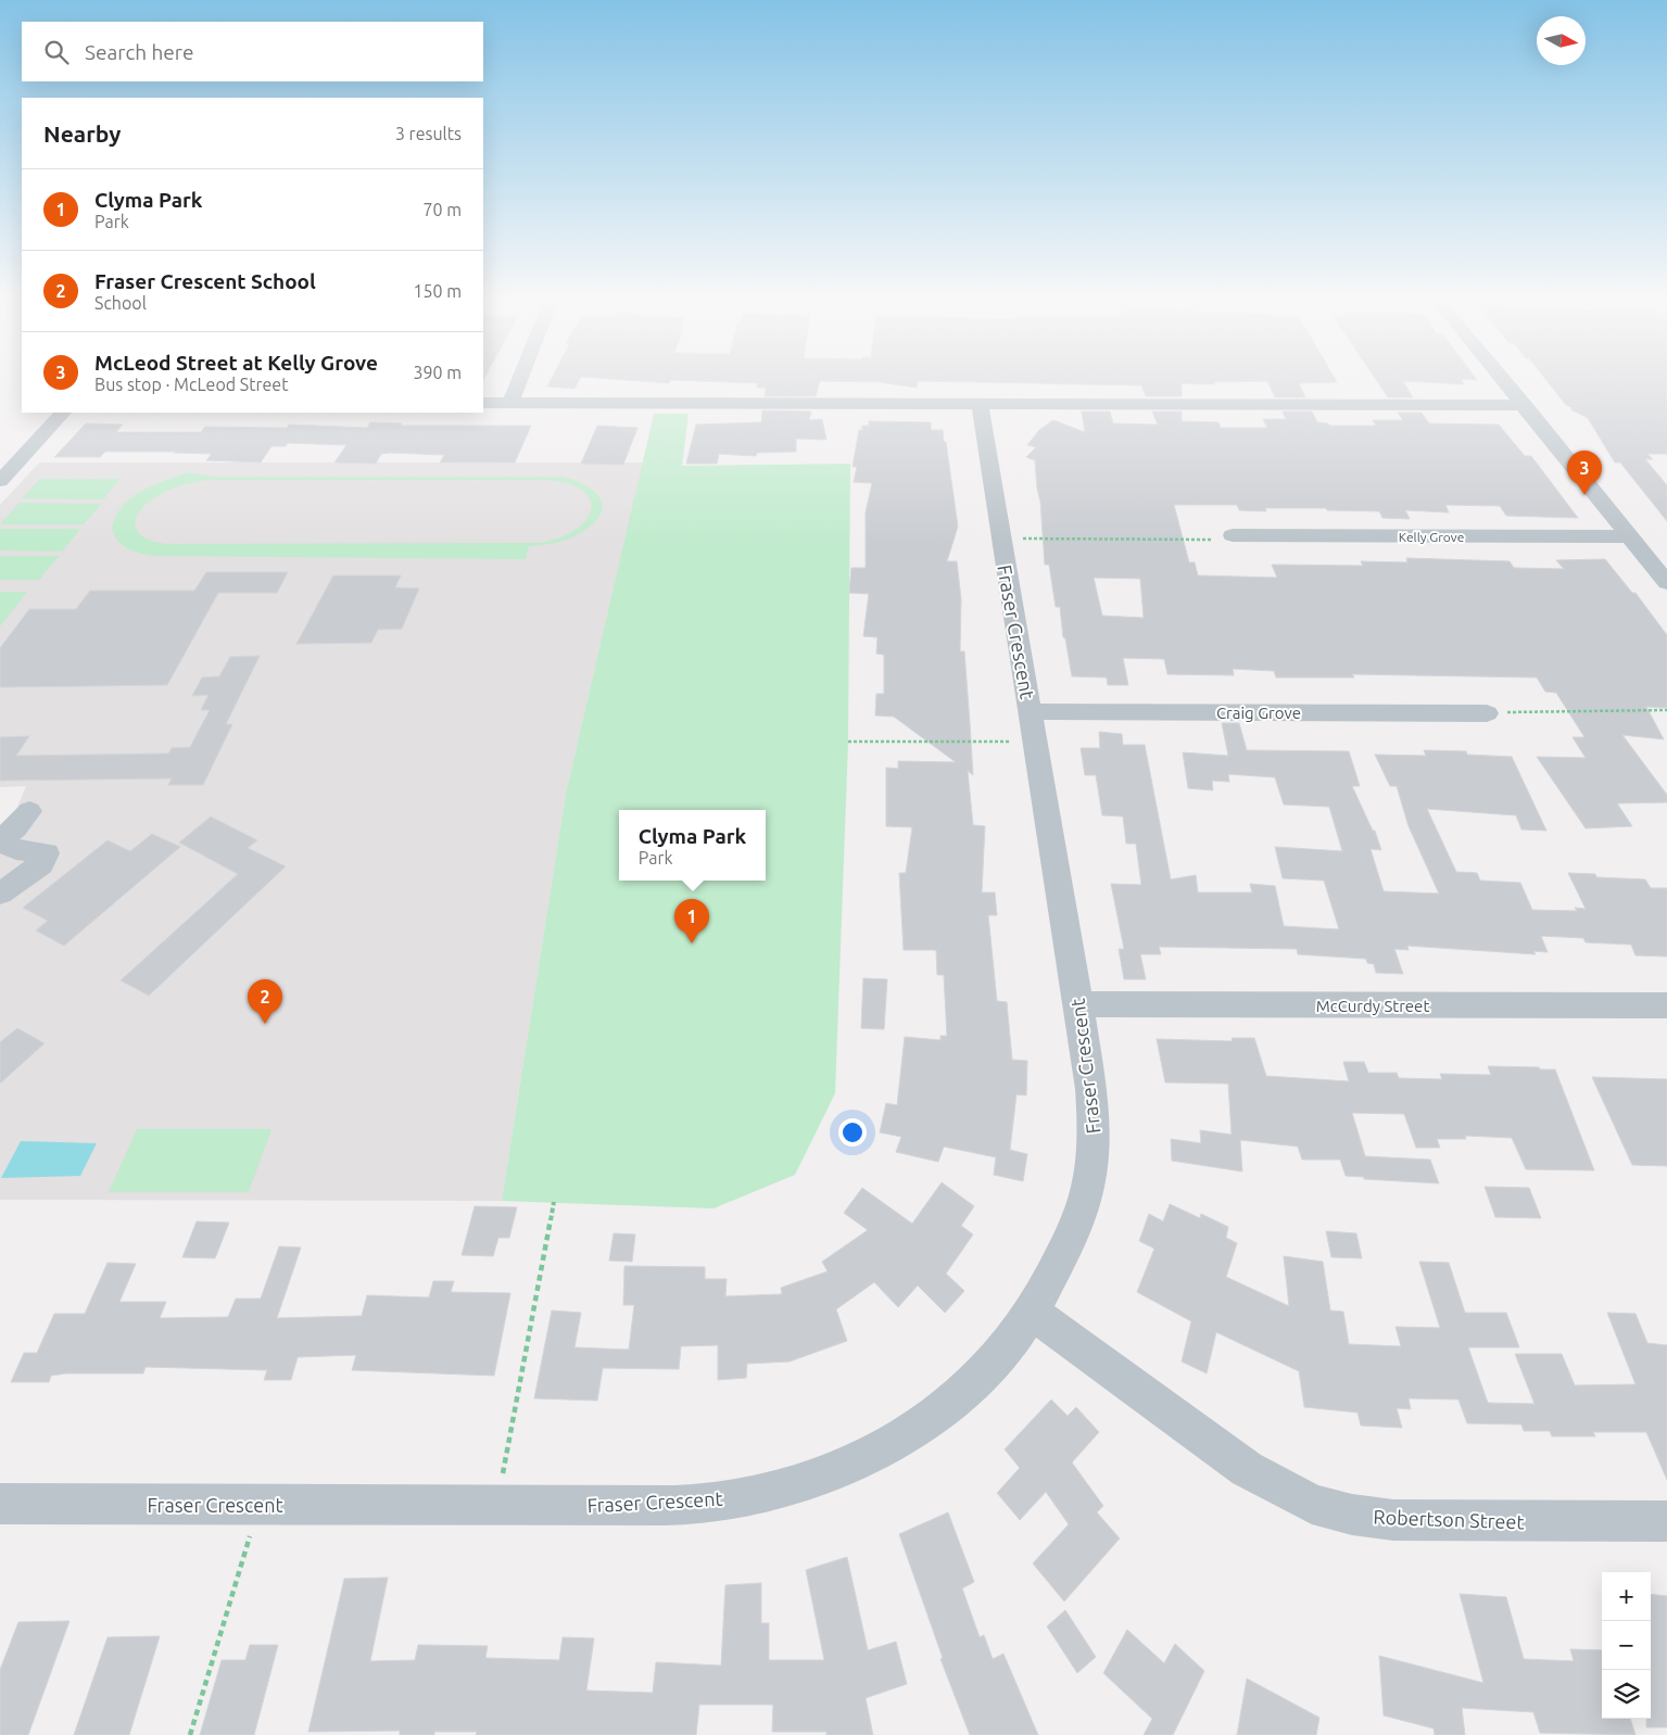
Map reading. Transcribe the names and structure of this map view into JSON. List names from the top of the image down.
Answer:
{
  "streets": {
    "street": [
      "Kelly Grove",
      "Fraser Crescent",
      "Craig Grove",
      "McCurdy Street",
      "Robertson Street"
    ]
  },
  "crossings": [
    ["Fraser Crescent", "Craig Grove"],
    ["Fraser Crescent", "McCurdy Street"],
    ["Fraser Crescent", "Robertson Street"]
  ],
  "north": "right",
  "page": {
    "search": "Search here",
    "heading": ["Nearby", "3 results"],
    "list": [
      {
        "mark": "1",
        "name": "Clyma Park",
        "note": "Park",
        "value": "70 m"
      },
      {
        "mark": "2",
        "name": "Fraser Crescent School",
        "note": "School",
        "value": "150 m"
      },
      {
        "mark": "3",
        "name": "McLeod Street at Kelly Grove",
        "note": "Bus stop · McLeod Street",
        "value": "390 m"
      }
    ],
    "pins": ["3", "1", "2"],
    "popup": ["Clyma Park", "Park"],
    "map_buttons": ["+", "−"]
  }
}
